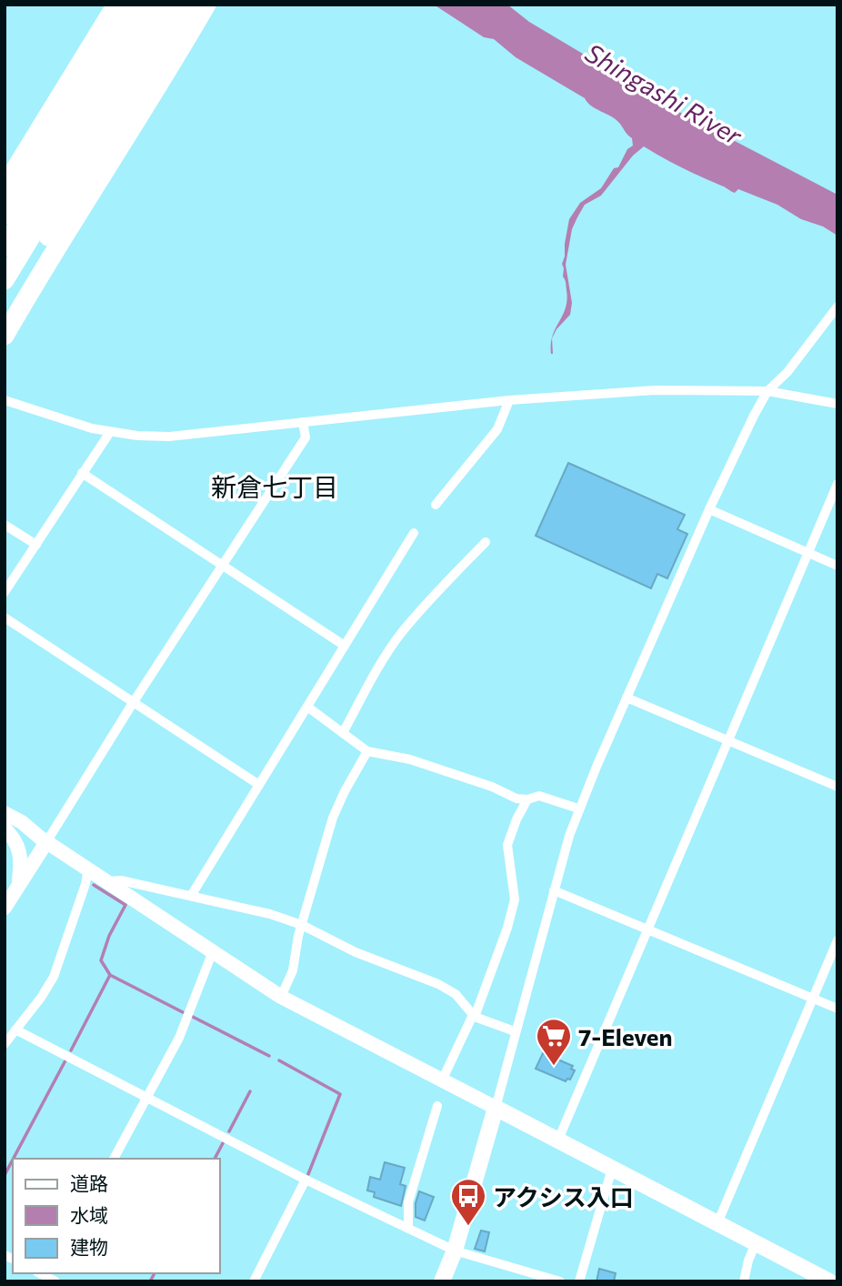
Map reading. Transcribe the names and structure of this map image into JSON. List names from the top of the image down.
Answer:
{
  "districts": ["新倉七丁目"],
  "water": ["Shingashi River"],
  "places": {
    "supermarket": ["7-Eleven"],
    "bus stop": ["アクシス入口"]
  },
  "legend": ["道路", "水域", "建物"]
}
